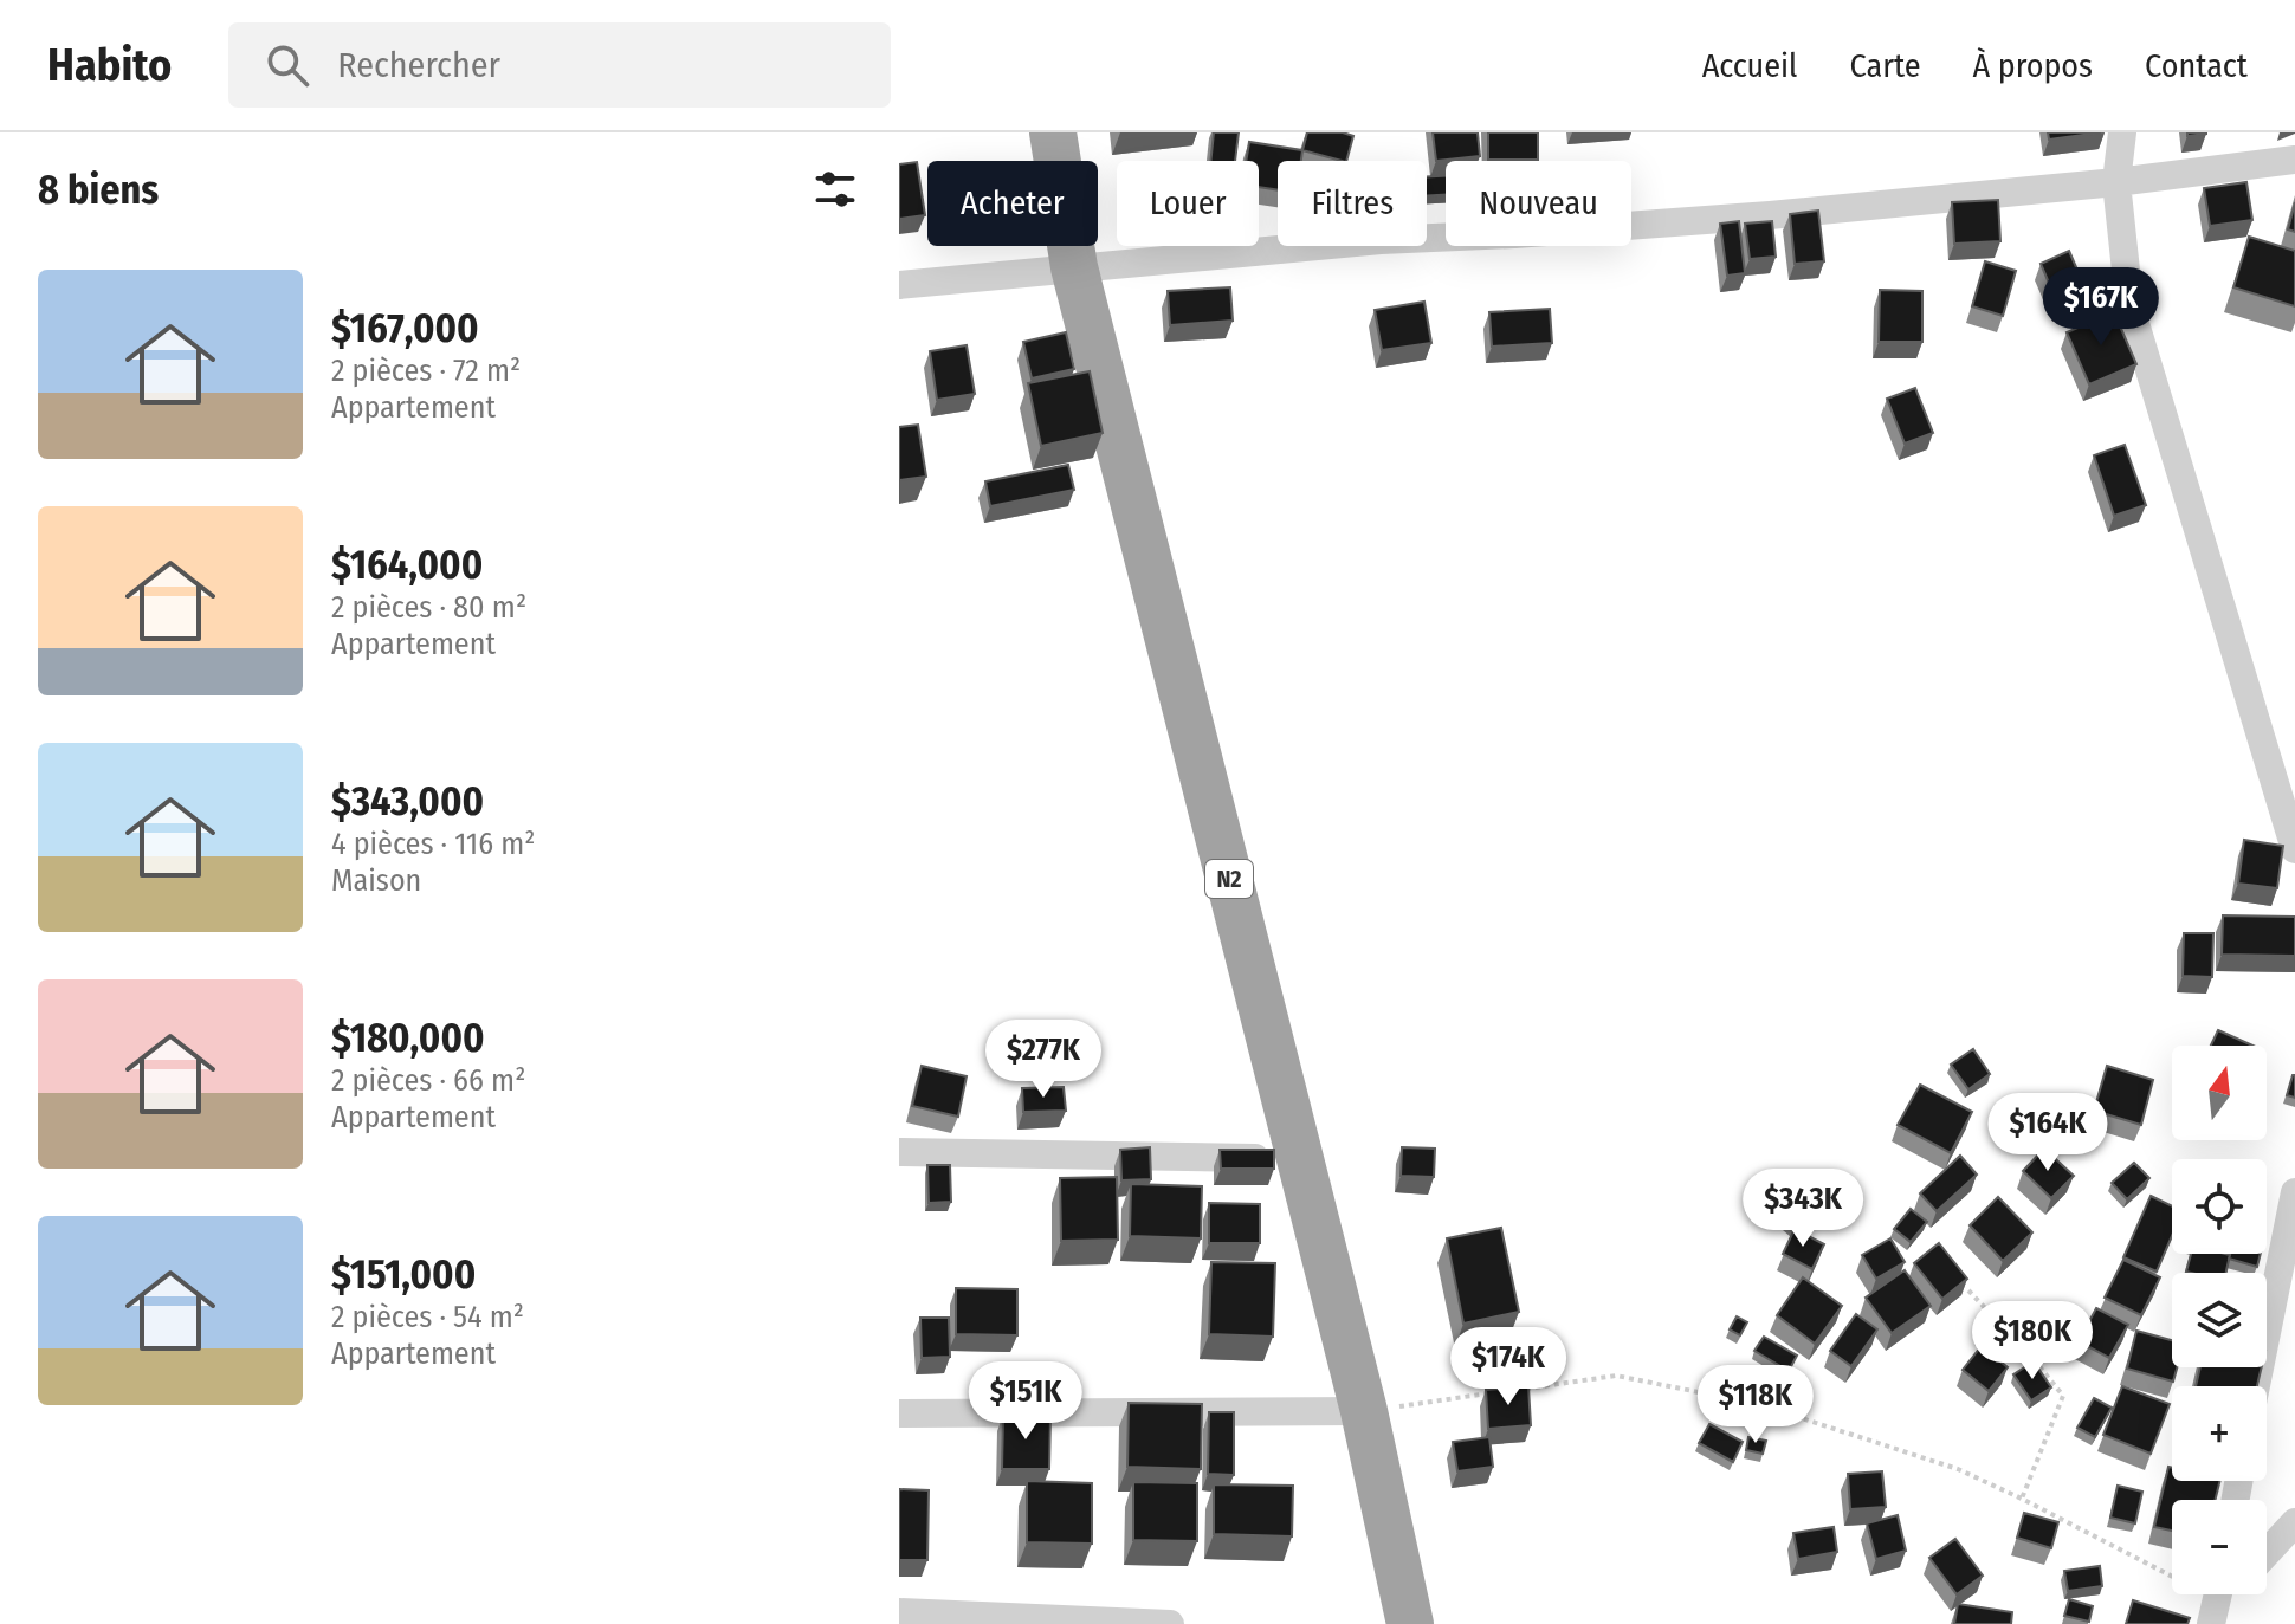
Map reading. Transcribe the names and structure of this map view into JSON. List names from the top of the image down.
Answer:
{
  "streets": {
    "highway": ["N2"]
  },
  "north": "top",
  "page": {
    "header": "Habito",
    "search": "Rechercher",
    "nav": [
      "Accueil",
      "Carte",
      "À propos",
      "Contact"
    ],
    "heading": "8 biens",
    "chip": [
      "Acheter",
      "Louer",
      "Filtres",
      "Nouveau"
    ],
    "list": [
      {
        "name": "$167,000",
        "note": "2 pièces · 72 m² · Appartement"
      },
      {
        "name": "$164,000",
        "note": "2 pièces · 80 m² · Appartement"
      },
      {
        "name": "$343,000",
        "note": "4 pièces · 116 m² · Maison"
      },
      {
        "name": "$180,000",
        "note": "2 pièces · 66 m² · Appartement"
      },
      {
        "name": "$151,000",
        "note": "2 pièces · 54 m² · Appartement"
      }
    ],
    "price": [
      "$167K",
      "$277K",
      "$164K",
      "$343K",
      "$180K",
      "$174K",
      "$151K",
      "$118K"
    ],
    "map_buttons": ["+", "−"]
  }
}
